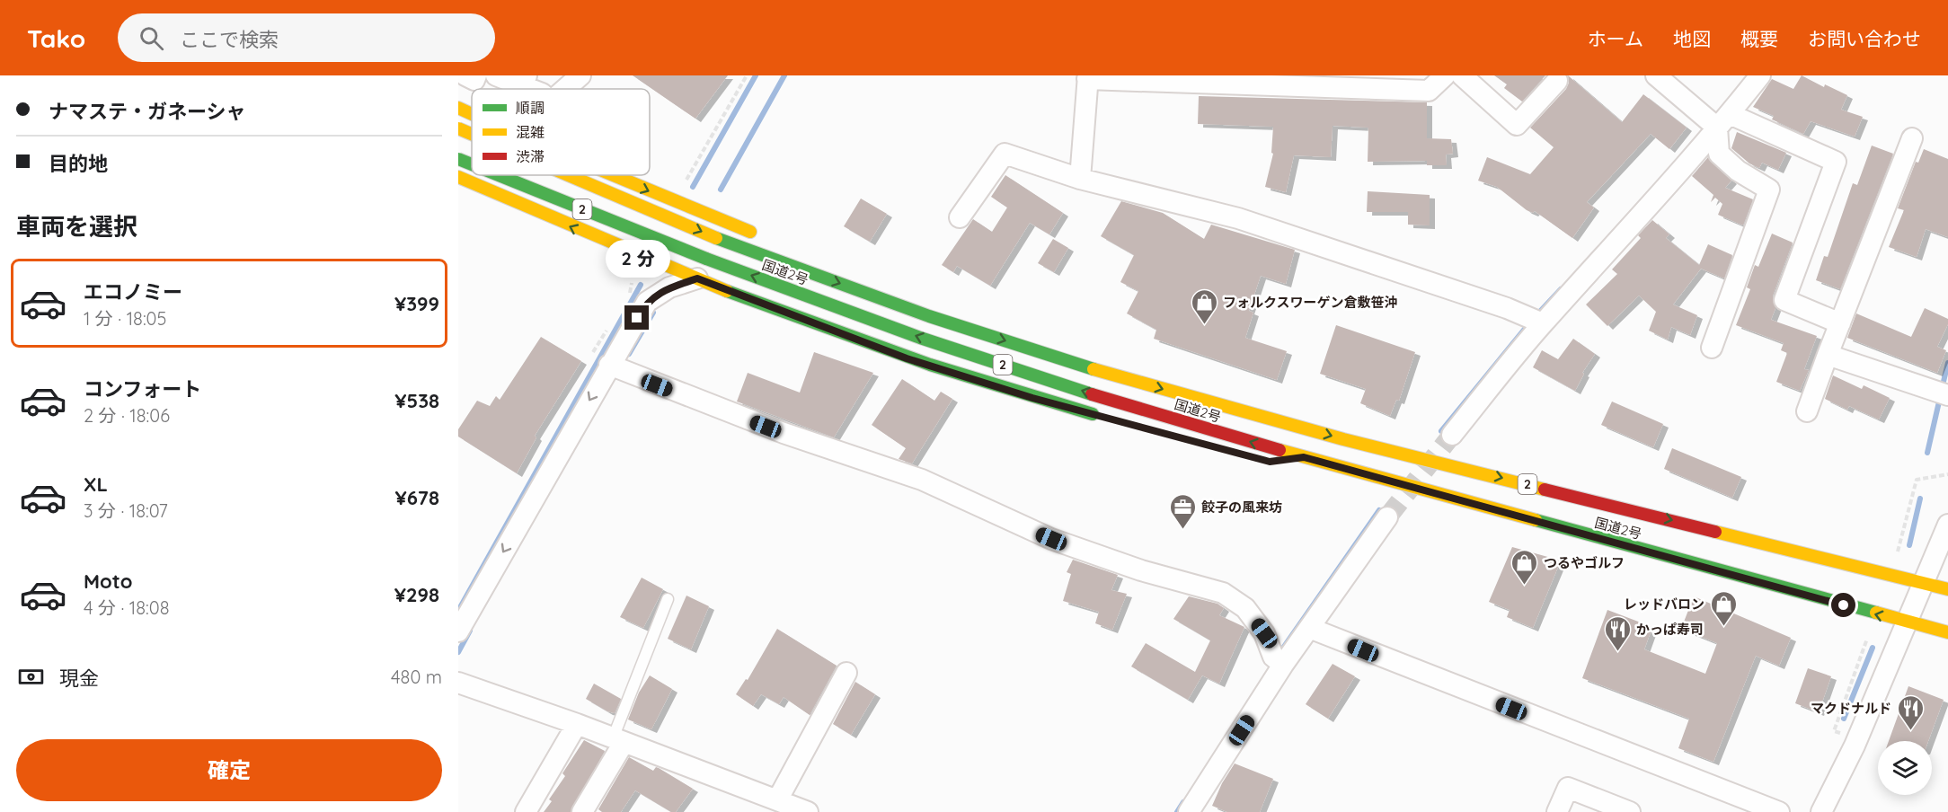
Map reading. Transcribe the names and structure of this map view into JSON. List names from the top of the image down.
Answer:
{
  "streets": {
    "highway": ["2", "国道2号"]
  },
  "places": {
    "shop": ["フォルクスワーゲン倉敷笹沖", "つるやゴルフ", "レッドバロン"],
    "office": ["餃子の風来坊"],
    "restaurant": ["かっぱ寿司", "マクドナルド"]
  },
  "legend": ["順調", "混雑", "渋滞"],
  "page": {
    "header": "Tako",
    "search": "ここで検索",
    "nav": [
      "ホーム",
      "地図",
      "概要",
      "お問い合わせ"
    ],
    "banner": ["ナマステ・ガネーシャ", "目的地"],
    "heading": "車両を選択",
    "bubble": "2 分",
    "list": [
      {
        "name": "エコノミー",
        "note": "1 分 · 18:05",
        "value": "¥399"
      },
      {
        "name": "コンフォート",
        "note": "2 分 · 18:06",
        "value": "¥538"
      },
      {
        "name": "XL",
        "note": "3 分 · 18:07",
        "value": "¥678"
      },
      {
        "name": "Moto",
        "note": "4 分 · 18:08",
        "value": "¥298"
      }
    ],
    "pay": ["現金", "480 m"],
    "buttons": "確定"
  }
}
